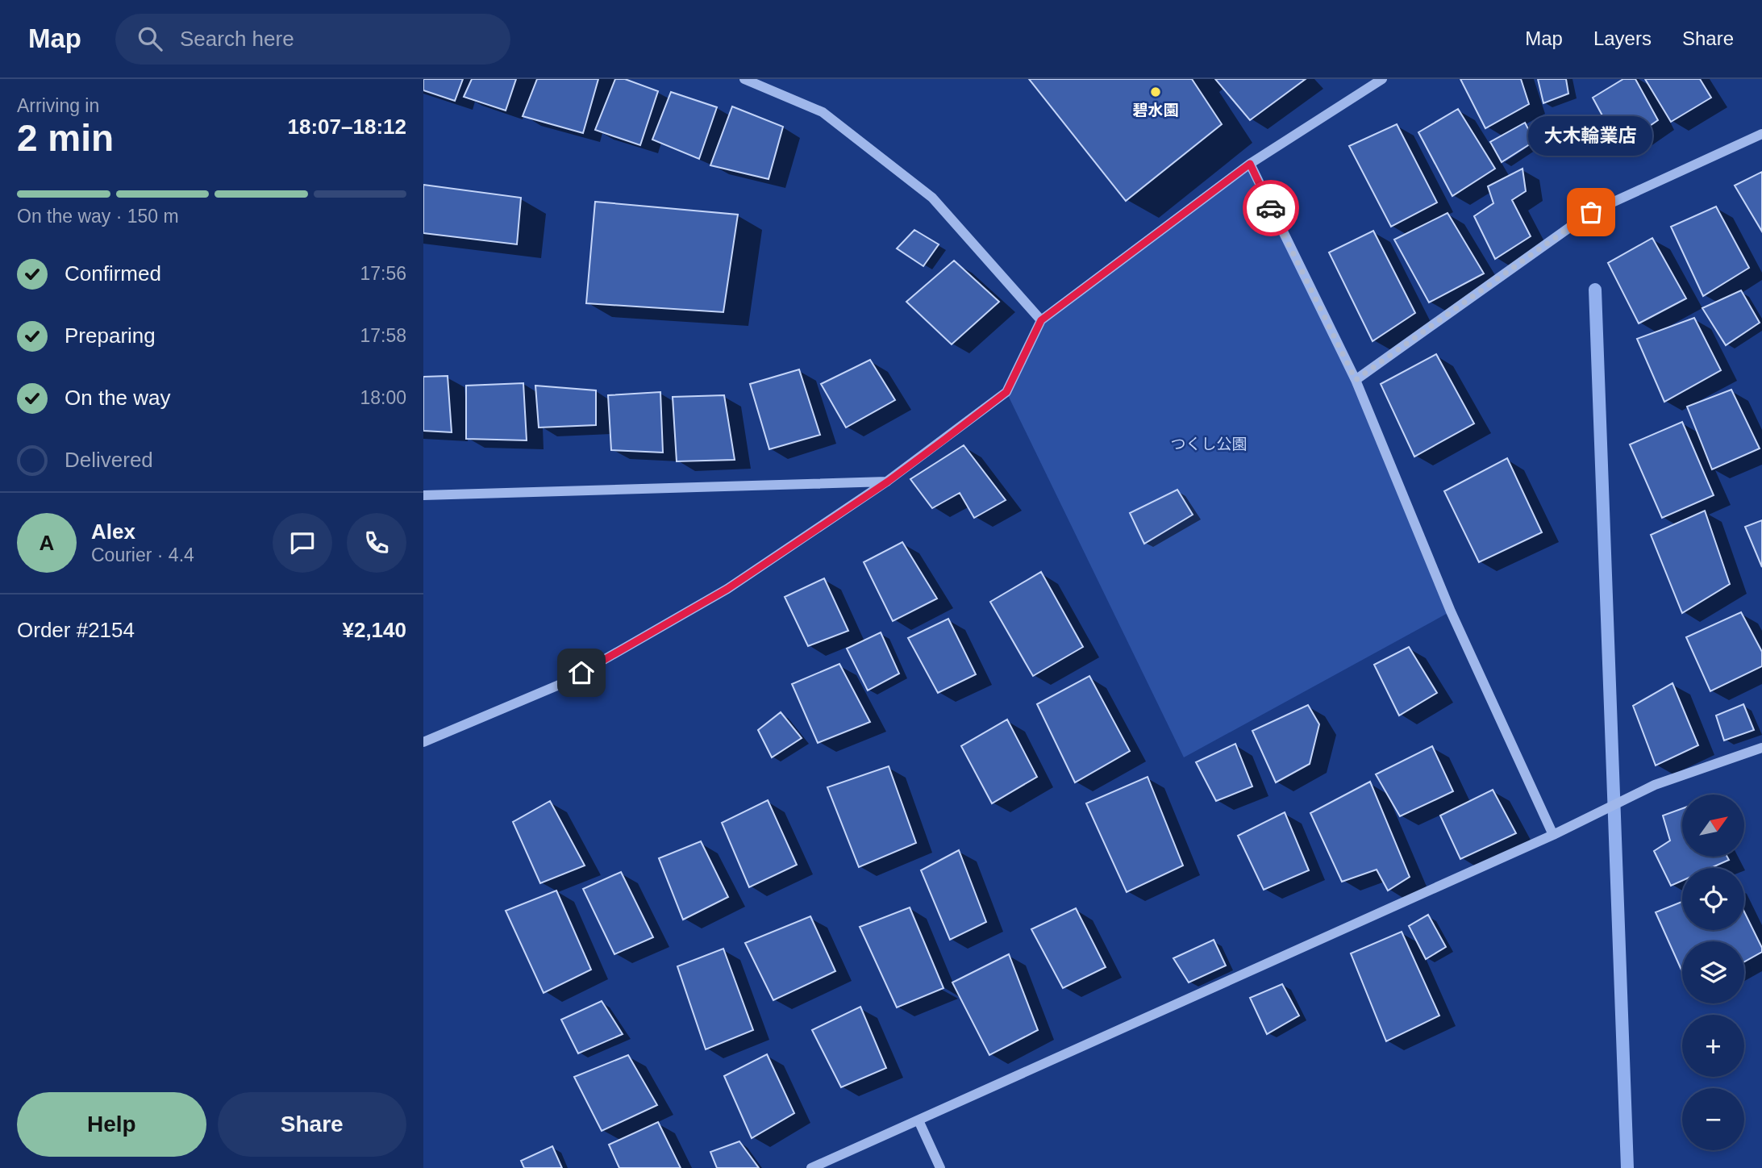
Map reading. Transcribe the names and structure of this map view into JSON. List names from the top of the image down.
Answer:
{
  "parks": ["つくし公園"],
  "places": ["碧水園", "大木輪業店"],
  "north": "top right",
  "page": {
    "header": "Map",
    "search": "Search here",
    "nav": ["Map", "Layers", "Share"],
    "heading": ["2 min", "Arriving in", "18:07–18:12"],
    "panel": [
      "Alex",
      "Courier · 4.4",
      "Order #2154",
      "¥2,140"
    ],
    "bubble": "大木輪業店",
    "bar": "On the way · 150 m",
    "list": [
      ["Confirmed", "17:56"],
      ["Preparing", "17:58"],
      ["On the way", "18:00"],
      "Delivered"
    ],
    "round": "A",
    "map_buttons": ["+", "−"],
    "buttons": ["Help", "Share"]
  }
}
